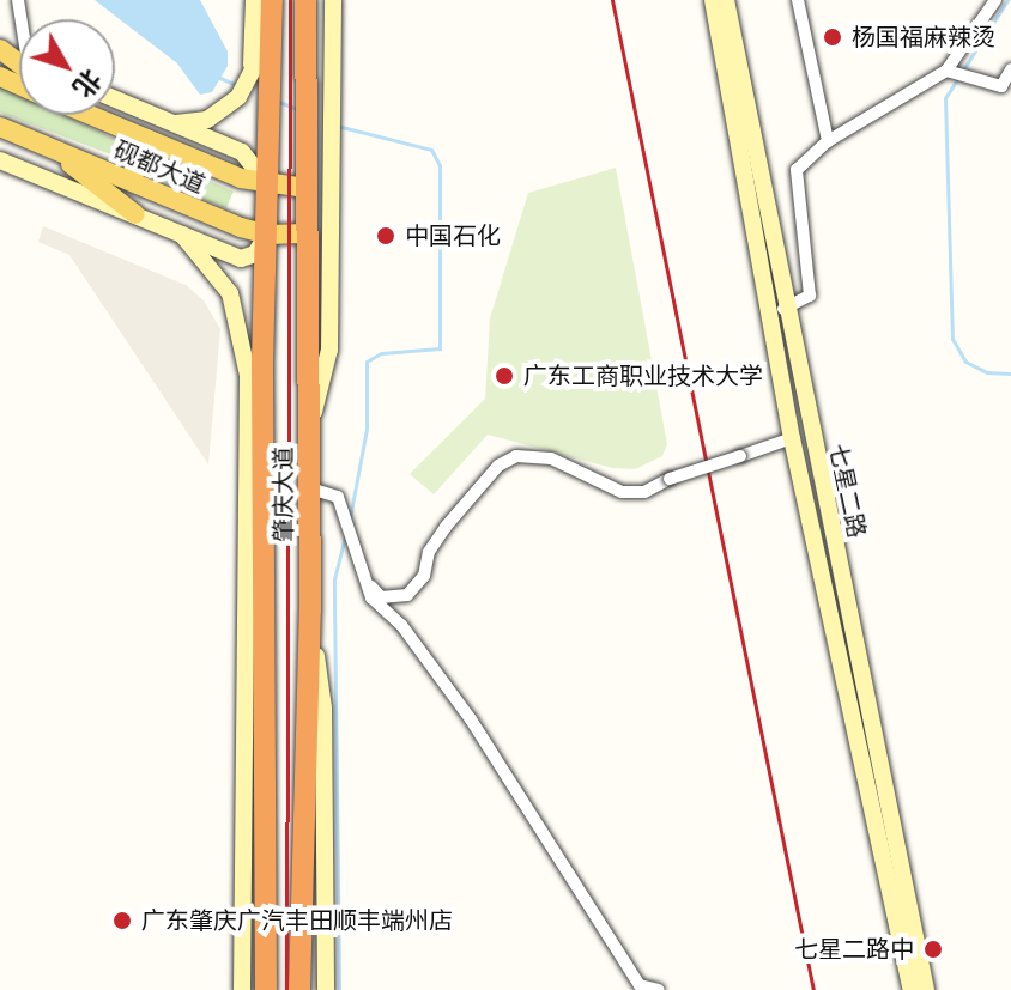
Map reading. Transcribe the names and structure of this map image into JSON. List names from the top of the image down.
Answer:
{
  "streets": {
    "highway": ["肇庆大道"],
    "main road": ["砚都大道"],
    "street": ["七星二路"]
  },
  "crossings": [
    ["砚都大道", "肇庆大道"]
  ],
  "places": [
    "杨国福麻辣烫",
    "中国石化",
    "广东工商职业技术大学",
    "广东肇庆广汽丰田顺丰端州店",
    "七星二路中"
  ],
  "north": "bottom right"
}
